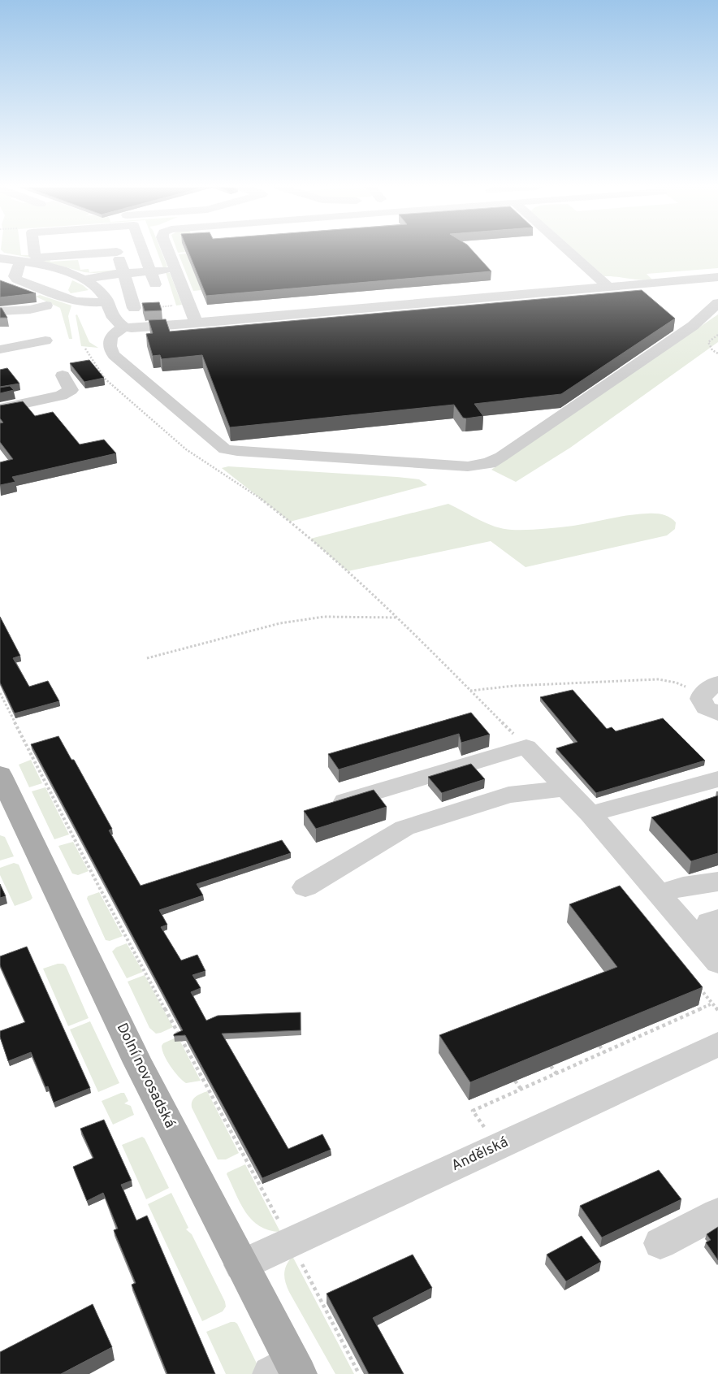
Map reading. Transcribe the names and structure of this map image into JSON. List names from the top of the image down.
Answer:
{
  "streets": {
    "main road": ["Dolní novosadská"],
    "street": ["Andělská"]
  },
  "crossings": [
    ["Dolní novosadská", "Andělská"]
  ]
}
